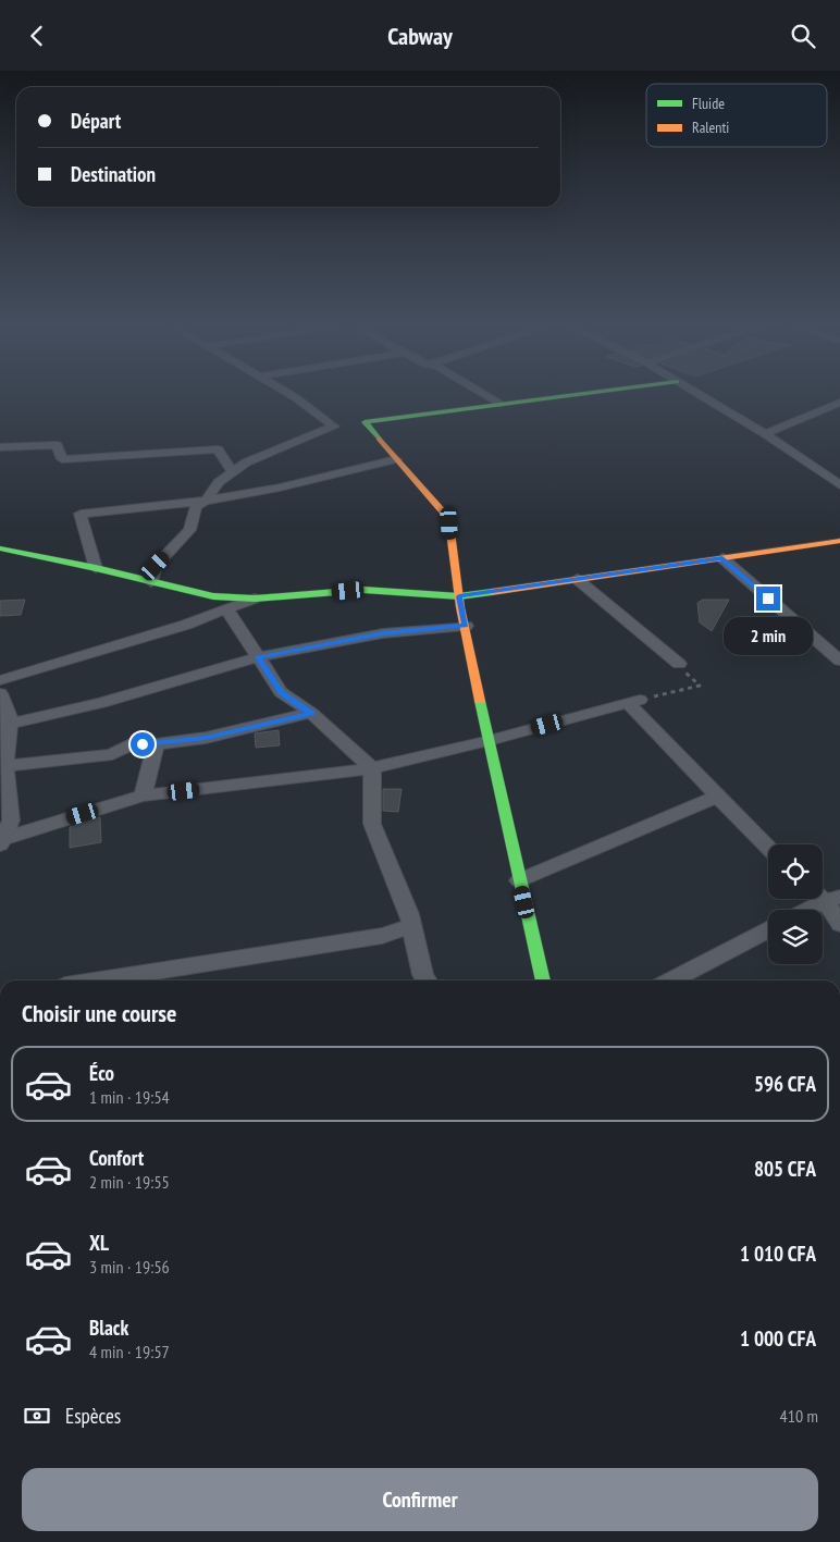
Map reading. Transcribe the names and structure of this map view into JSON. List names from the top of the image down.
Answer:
{
  "legend": ["Fluide", "Ralenti"],
  "page": {
    "header": "Cabway",
    "banner": ["Départ", "Destination"],
    "bubble": "2 min",
    "heading": "Choisir une course",
    "list": [
      {
        "name": "Éco",
        "note": "1 min · 19:54",
        "value": "596 CFA"
      },
      {
        "name": "Confort",
        "note": "2 min · 19:55",
        "value": "805 CFA"
      },
      {
        "name": "XL",
        "note": "3 min · 19:56",
        "value": "1 010 CFA"
      },
      {
        "name": "Black",
        "note": "4 min · 19:57",
        "value": "1 000 CFA"
      }
    ],
    "pay": ["Espèces", "410 m"],
    "buttons": "Confirmer"
  }
}
